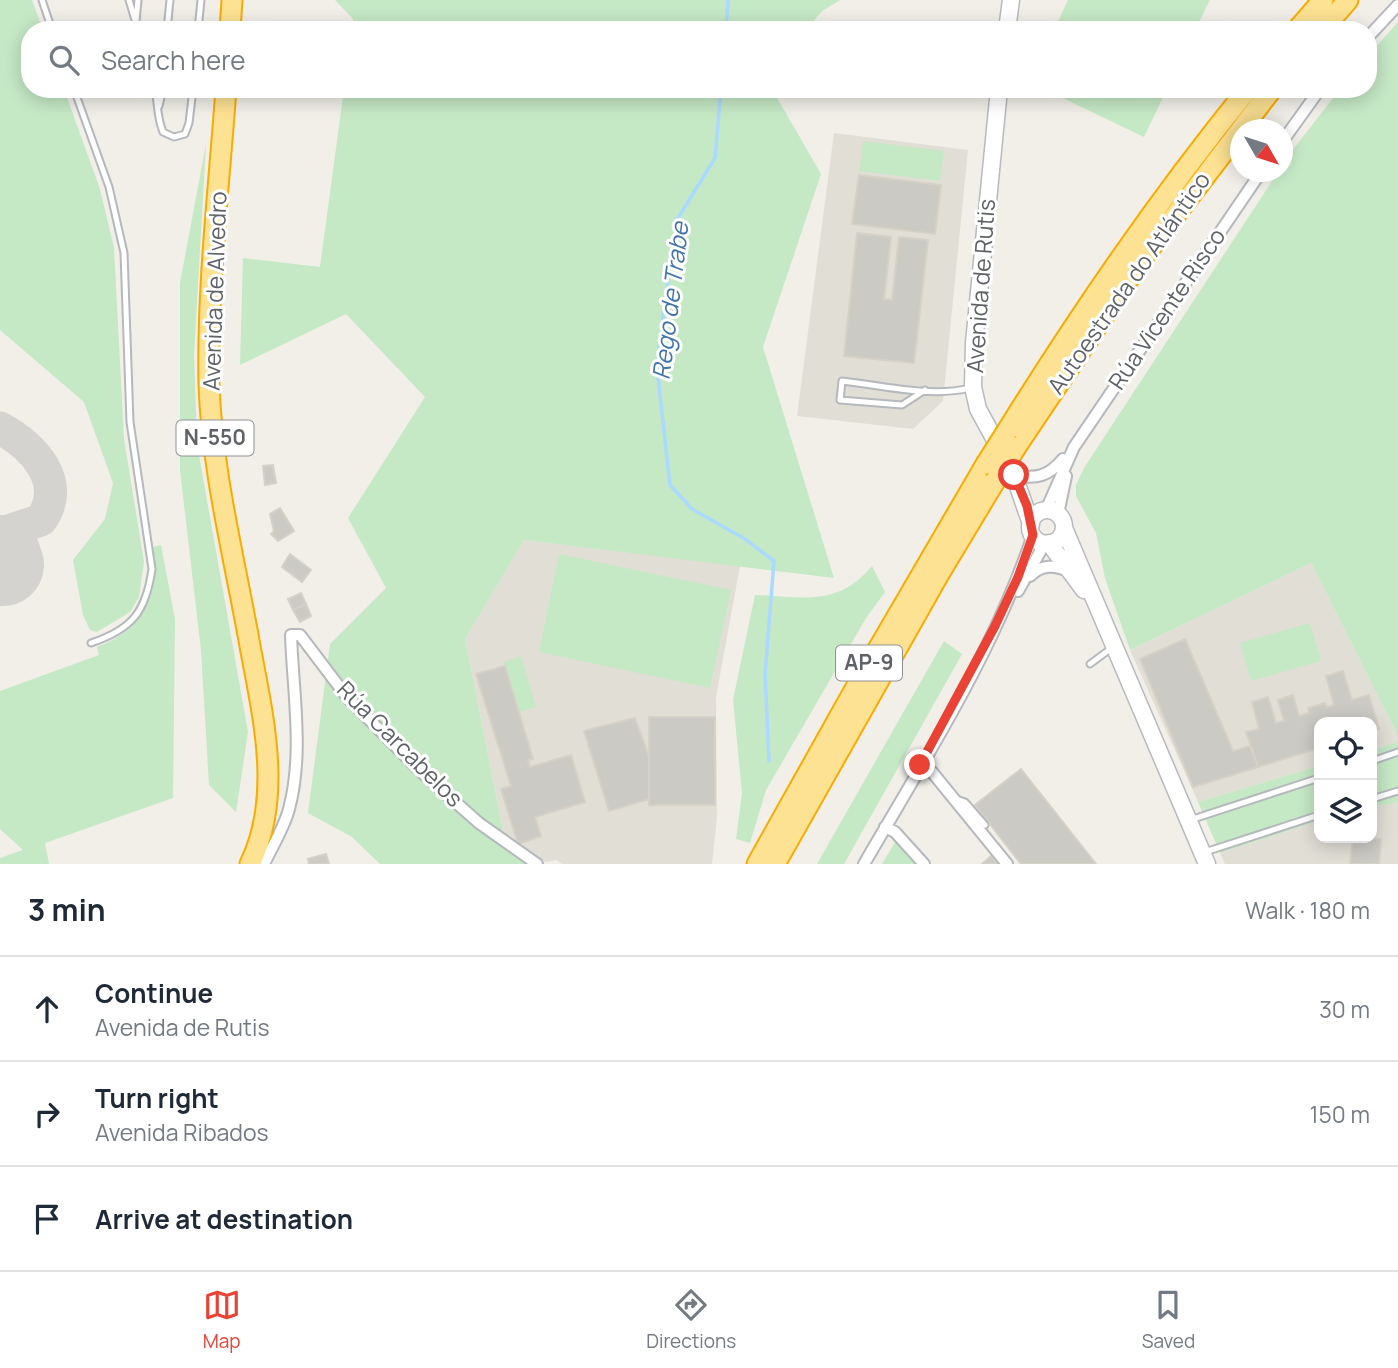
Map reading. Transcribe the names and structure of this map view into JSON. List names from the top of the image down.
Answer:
{
  "streets": {
    "highway": [
      "Autoestrada do Atlántico",
      "Avenida de Alvedro",
      "N-550",
      "AP-9"
    ],
    "street": ["Avenida de Rutis", "Rúa Vicente Risco", "Rúa Carcabelos"]
  },
  "crossings": [
    ["Autoestrada do Atlántico", "AP-9"],
    ["Avenida de Rutis", "Rúa Vicente Risco"],
    ["Avenida de Rutis", "AP-9"]
  ],
  "water": ["Rego de Trabe"],
  "north": "bottom right",
  "page": {
    "search": "Search here",
    "heading": ["3 min", "Walk · 180 m"],
    "list": [
      ["Continue", "Avenida de Rutis", "30 m"],
      ["Turn right", "Avenida Ribados", "150 m"],
      "Arrive at destination"
    ],
    "nav": ["Map", "Directions", "Saved"]
  }
}
